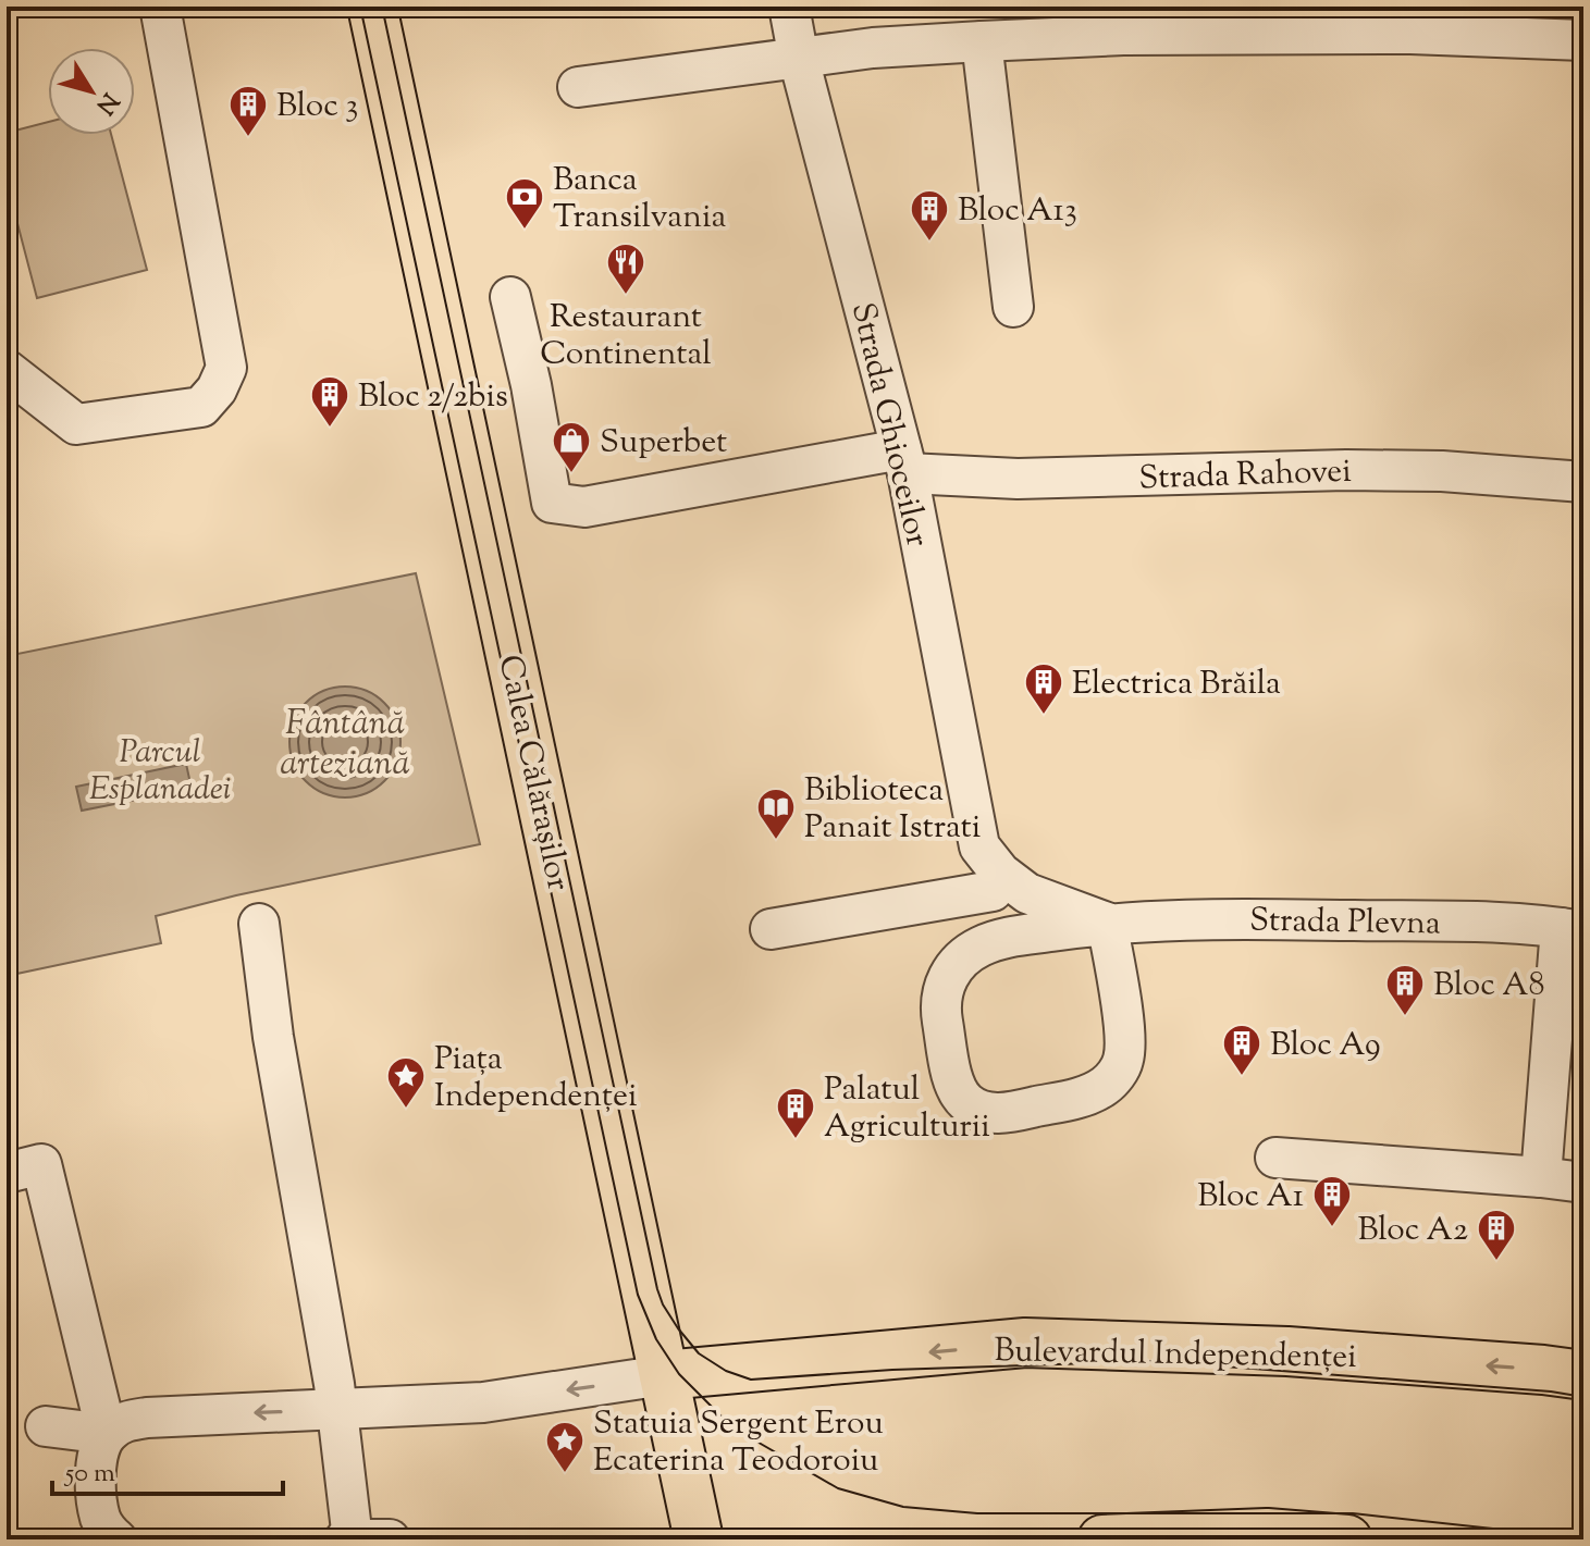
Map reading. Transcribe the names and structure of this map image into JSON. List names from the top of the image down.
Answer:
{
  "streets": {
    "main road": ["Calea Călărașilor", "Bulevardul Independenței"],
    "street": ["Strada Ghioceilor", "Strada Rahovei", "Strada Plevna"]
  },
  "crossings": [
    ["Strada Ghioceilor", "Strada Rahovei"],
    ["Strada Ghioceilor", "Strada Plevna"],
    ["Calea Călărașilor", "Bulevardul Independenței"]
  ],
  "one_way": ["Bulevardul Independenței"],
  "water": ["Fântână arteziană"],
  "parks": ["Parcul Esplanadei"],
  "places": {
    "building": [
      "Bloc 3",
      "Bloc A13",
      "Bloc 2/2bis",
      "Electrica Brăila",
      "Bloc A8",
      "Bloc A9",
      "Palatul Agriculturii",
      "Bloc A1",
      "Bloc A2"
    ],
    "bank": ["Banca Transilvania"],
    "restaurant": ["Restaurant Continental"],
    "shop": ["Superbet"],
    "library": ["Biblioteca Panait Istrati"],
    "place": ["Piața Independenței", "Statuia Sergent Erou Ecaterina Teodoroiu"]
  },
  "scale_bar": "50 m",
  "north": "bottom right"
}
